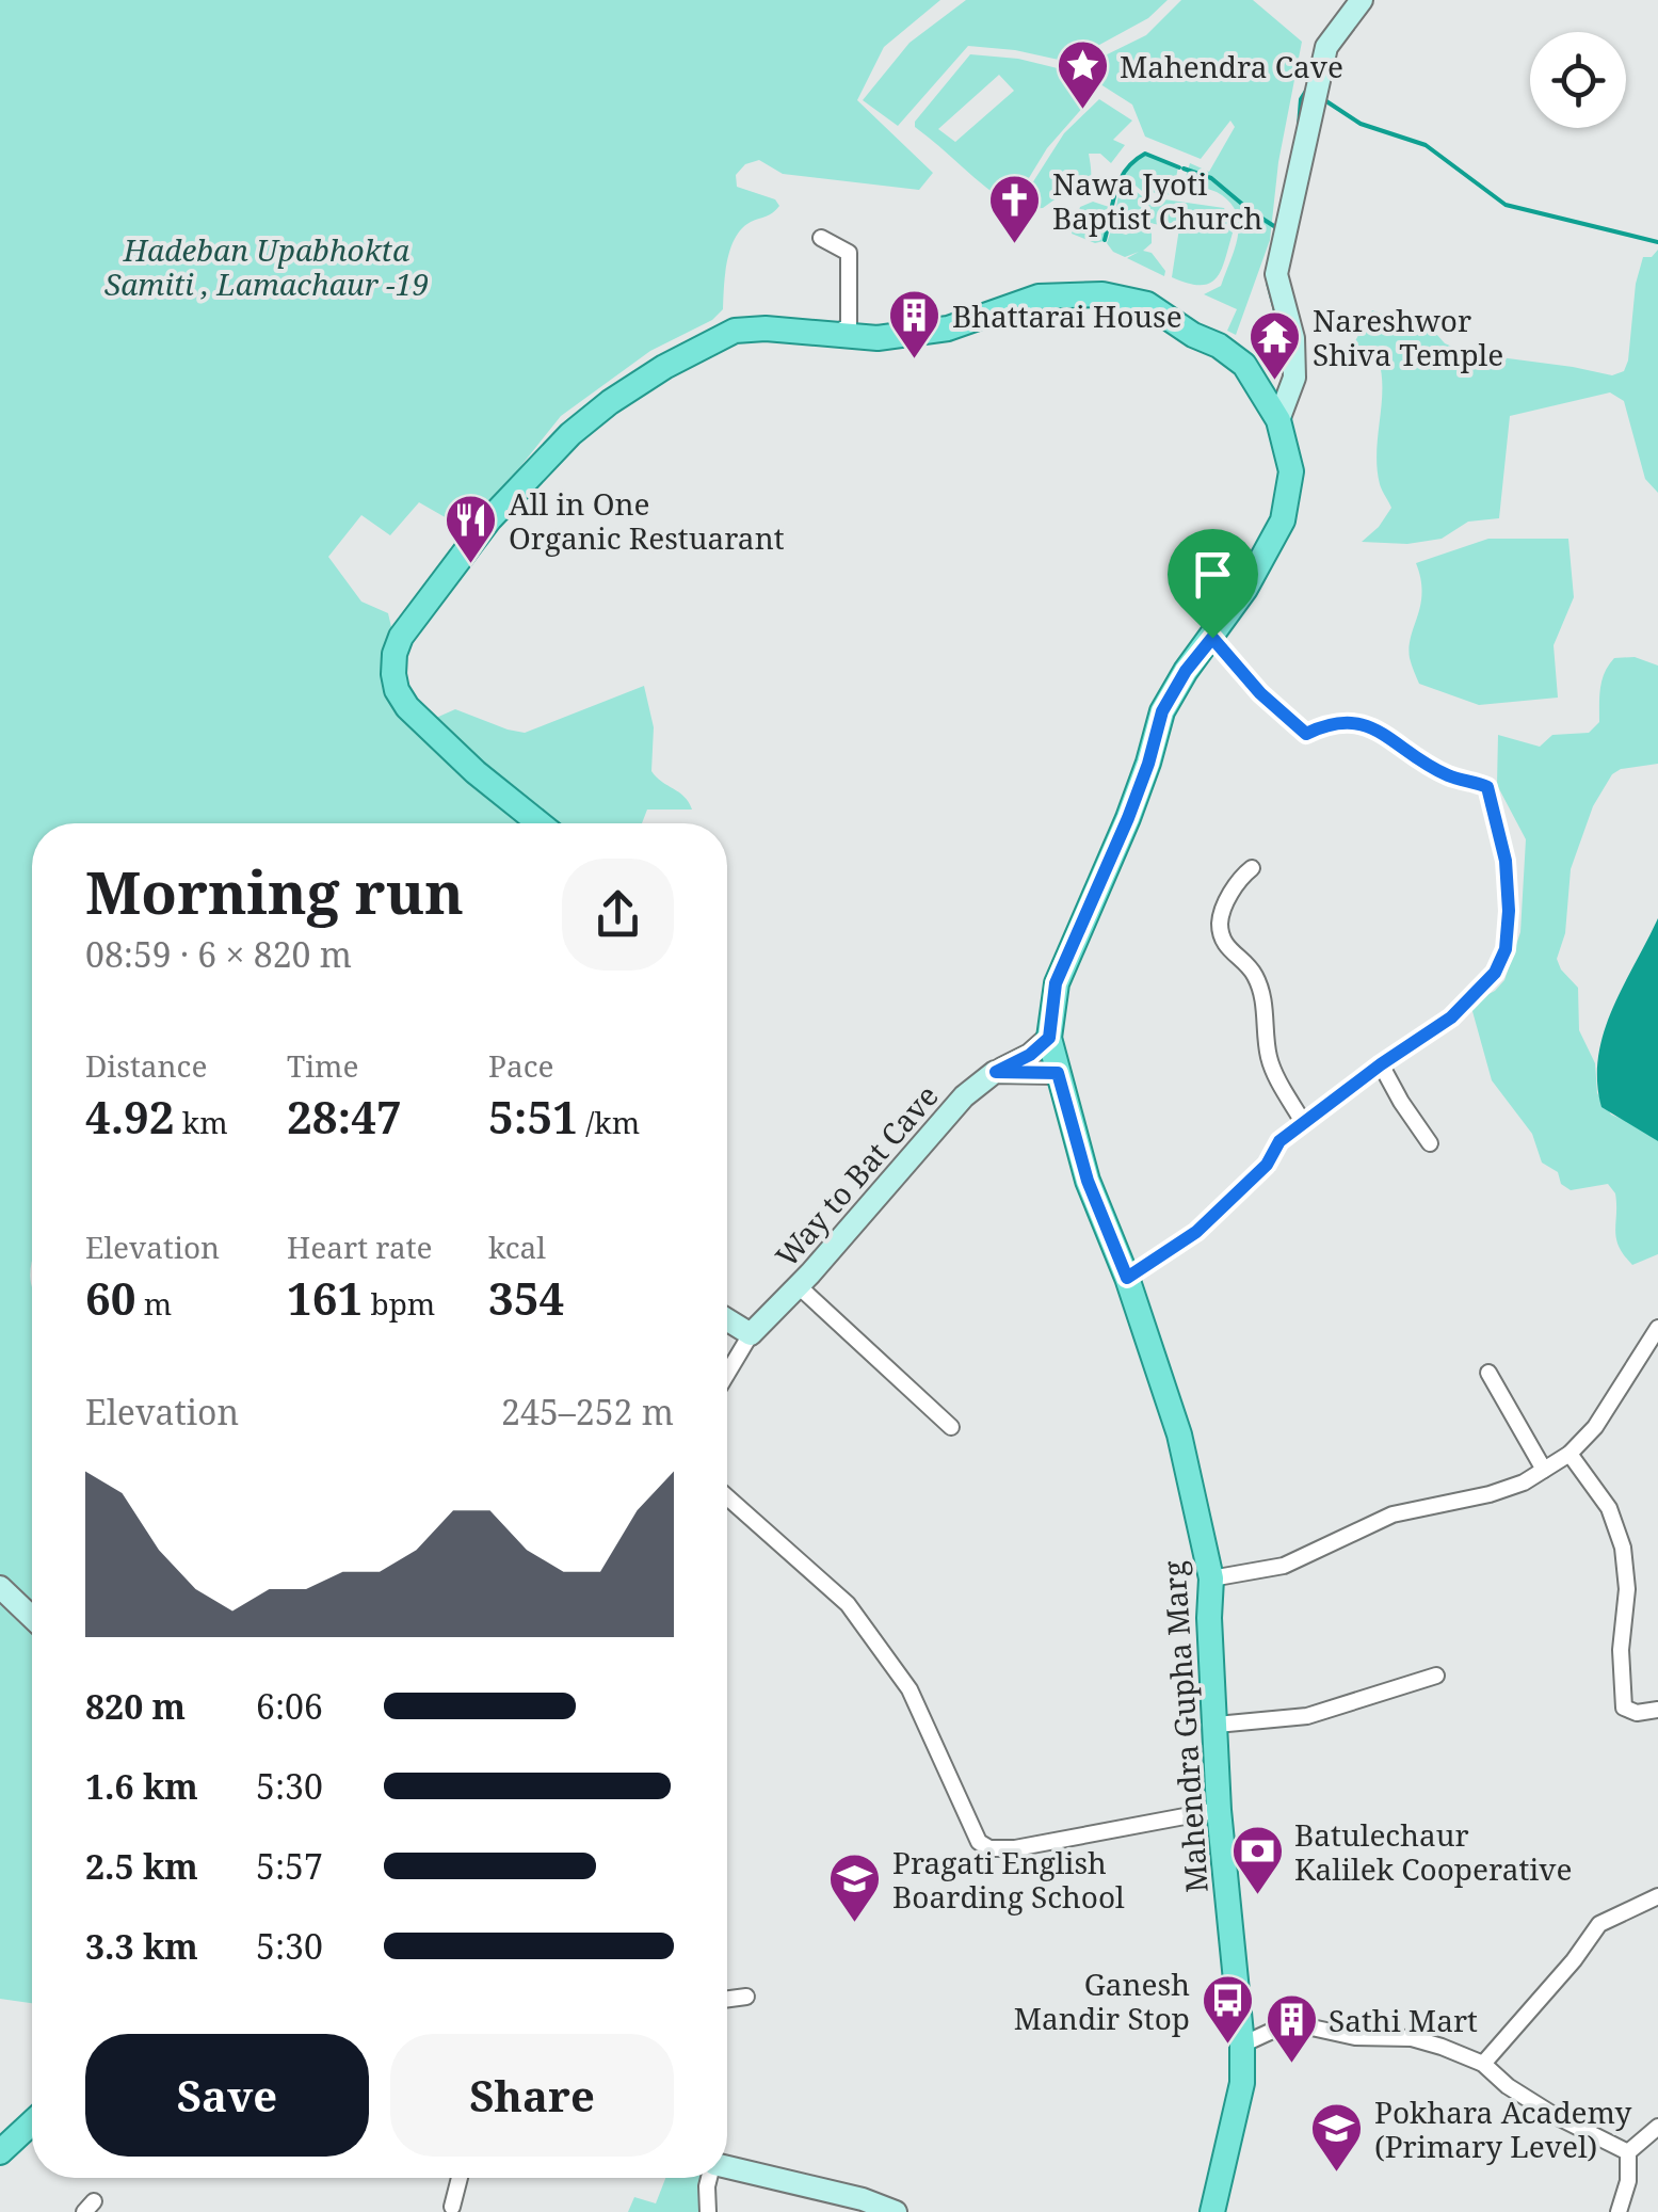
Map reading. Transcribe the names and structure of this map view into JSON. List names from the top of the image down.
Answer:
{
  "streets": {
    "main road": ["Way to Bat Cave", "Mahendra Gupha Marg"]
  },
  "crossings": [
    ["Way to Bat Cave", "Mahendra Gupha Marg"]
  ],
  "parks": ["Hadeban Upabhokta Samiti , Lamachaur -19"],
  "places": {
    "place": ["Mahendra Cave"],
    "church": ["Nawa Jyoti Baptist Church"],
    "building": ["Bhattarai House", "Sathi Mart"],
    "temple": ["Nareshwor Shiva Temple"],
    "restaurant": ["All in One Organic Restuarant"],
    "bank": ["Batulechaur Kalilek Cooperative"],
    "school or university": ["Pragati English Boarding School", "Pokhara Academy (Primary Level)"],
    "bus stop": ["Ganesh Mandir Stop"]
  },
  "page": {
    "heading": ["Morning run", "08:59 · 6 × 820 m"],
    "stats": [
      ["Distance", "4.92 km"],
      ["Time", "28:47"],
      ["Pace", "5:51 /km"],
      ["Elevation", "60 m"],
      ["Heart rate", "161 bpm"],
      ["kcal", "354"]
    ],
    "chart": ["Elevation", "245–252 m"],
    "list": [
      {
        "name": "820 m",
        "note": "6:06"
      },
      {
        "name": "1.6 km",
        "note": "5:30"
      },
      {
        "name": "2.5 km",
        "note": "5:57"
      },
      {
        "name": "3.3 km",
        "note": "5:30"
      }
    ],
    "buttons": ["Save", "Share"]
  }
}
